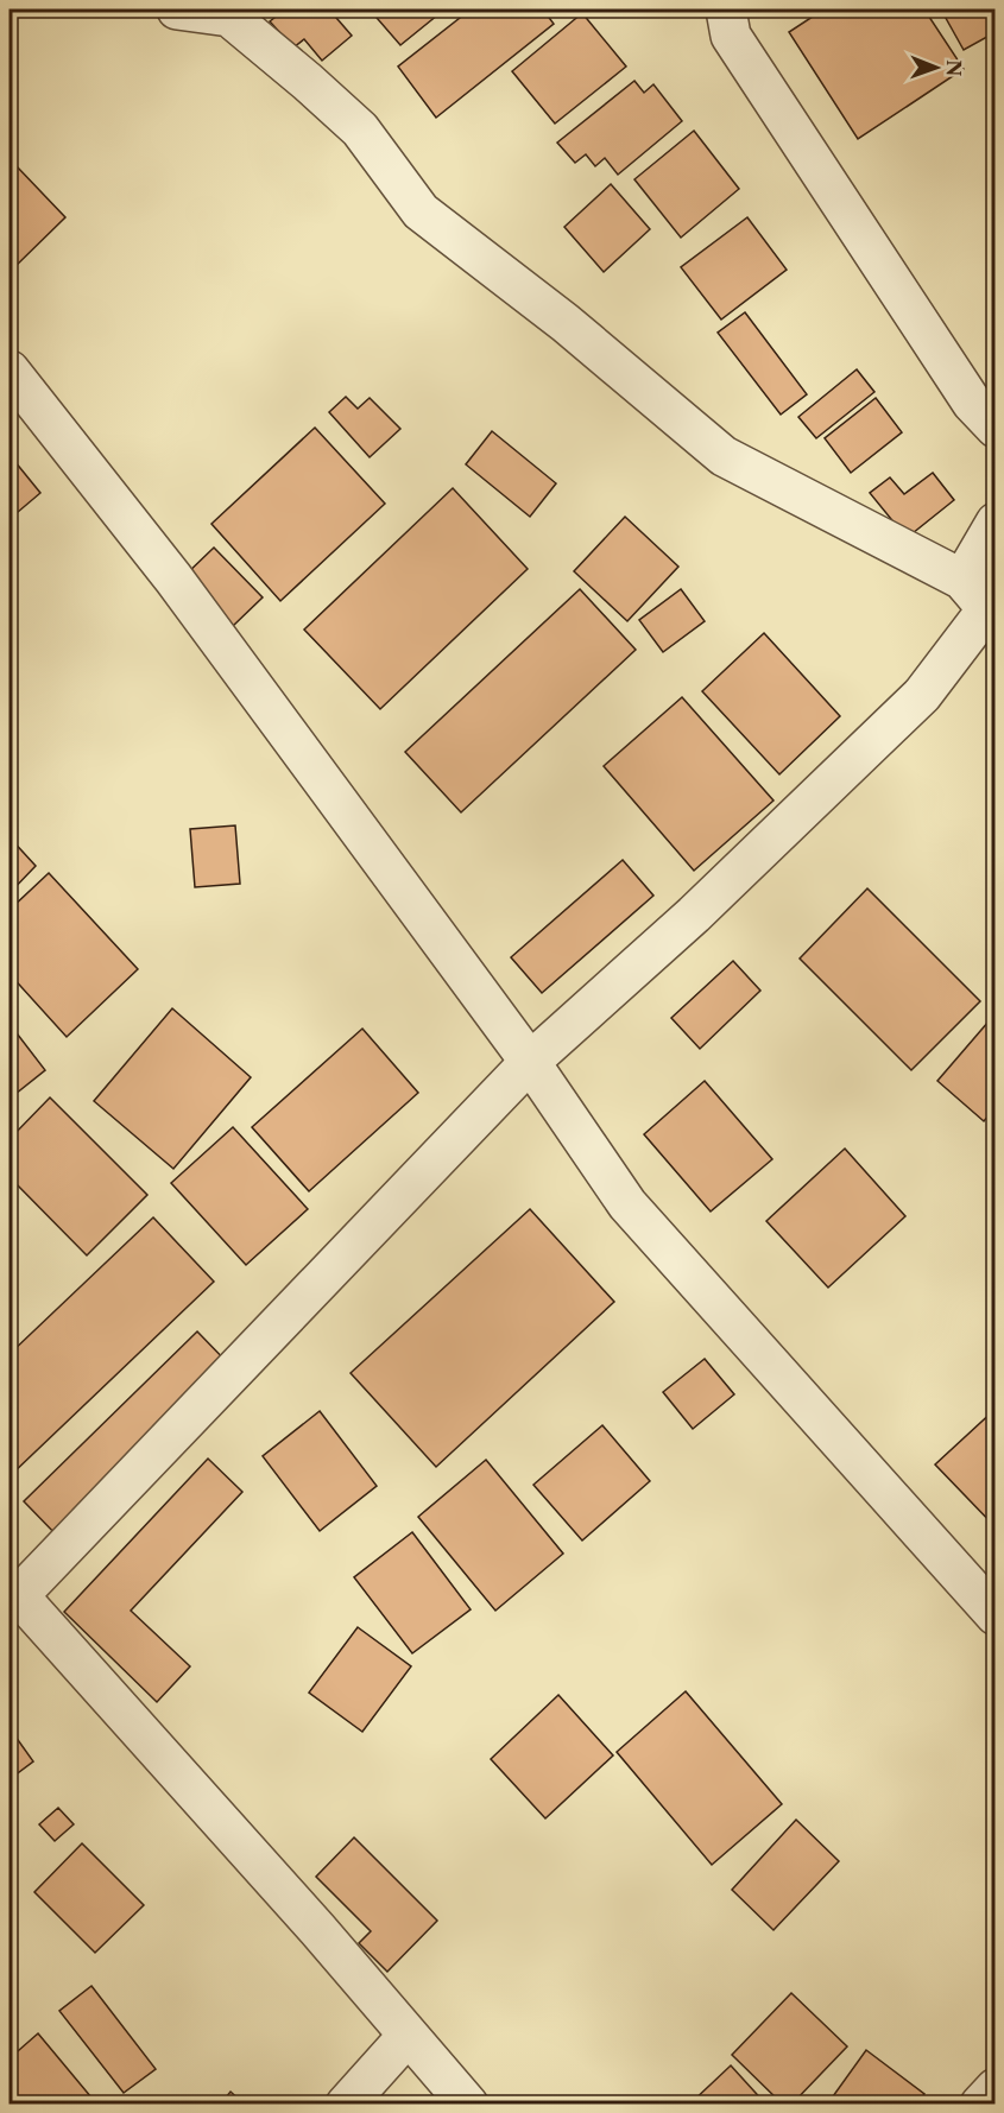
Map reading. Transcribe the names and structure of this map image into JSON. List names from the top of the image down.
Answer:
{
  "north": "right"
}
